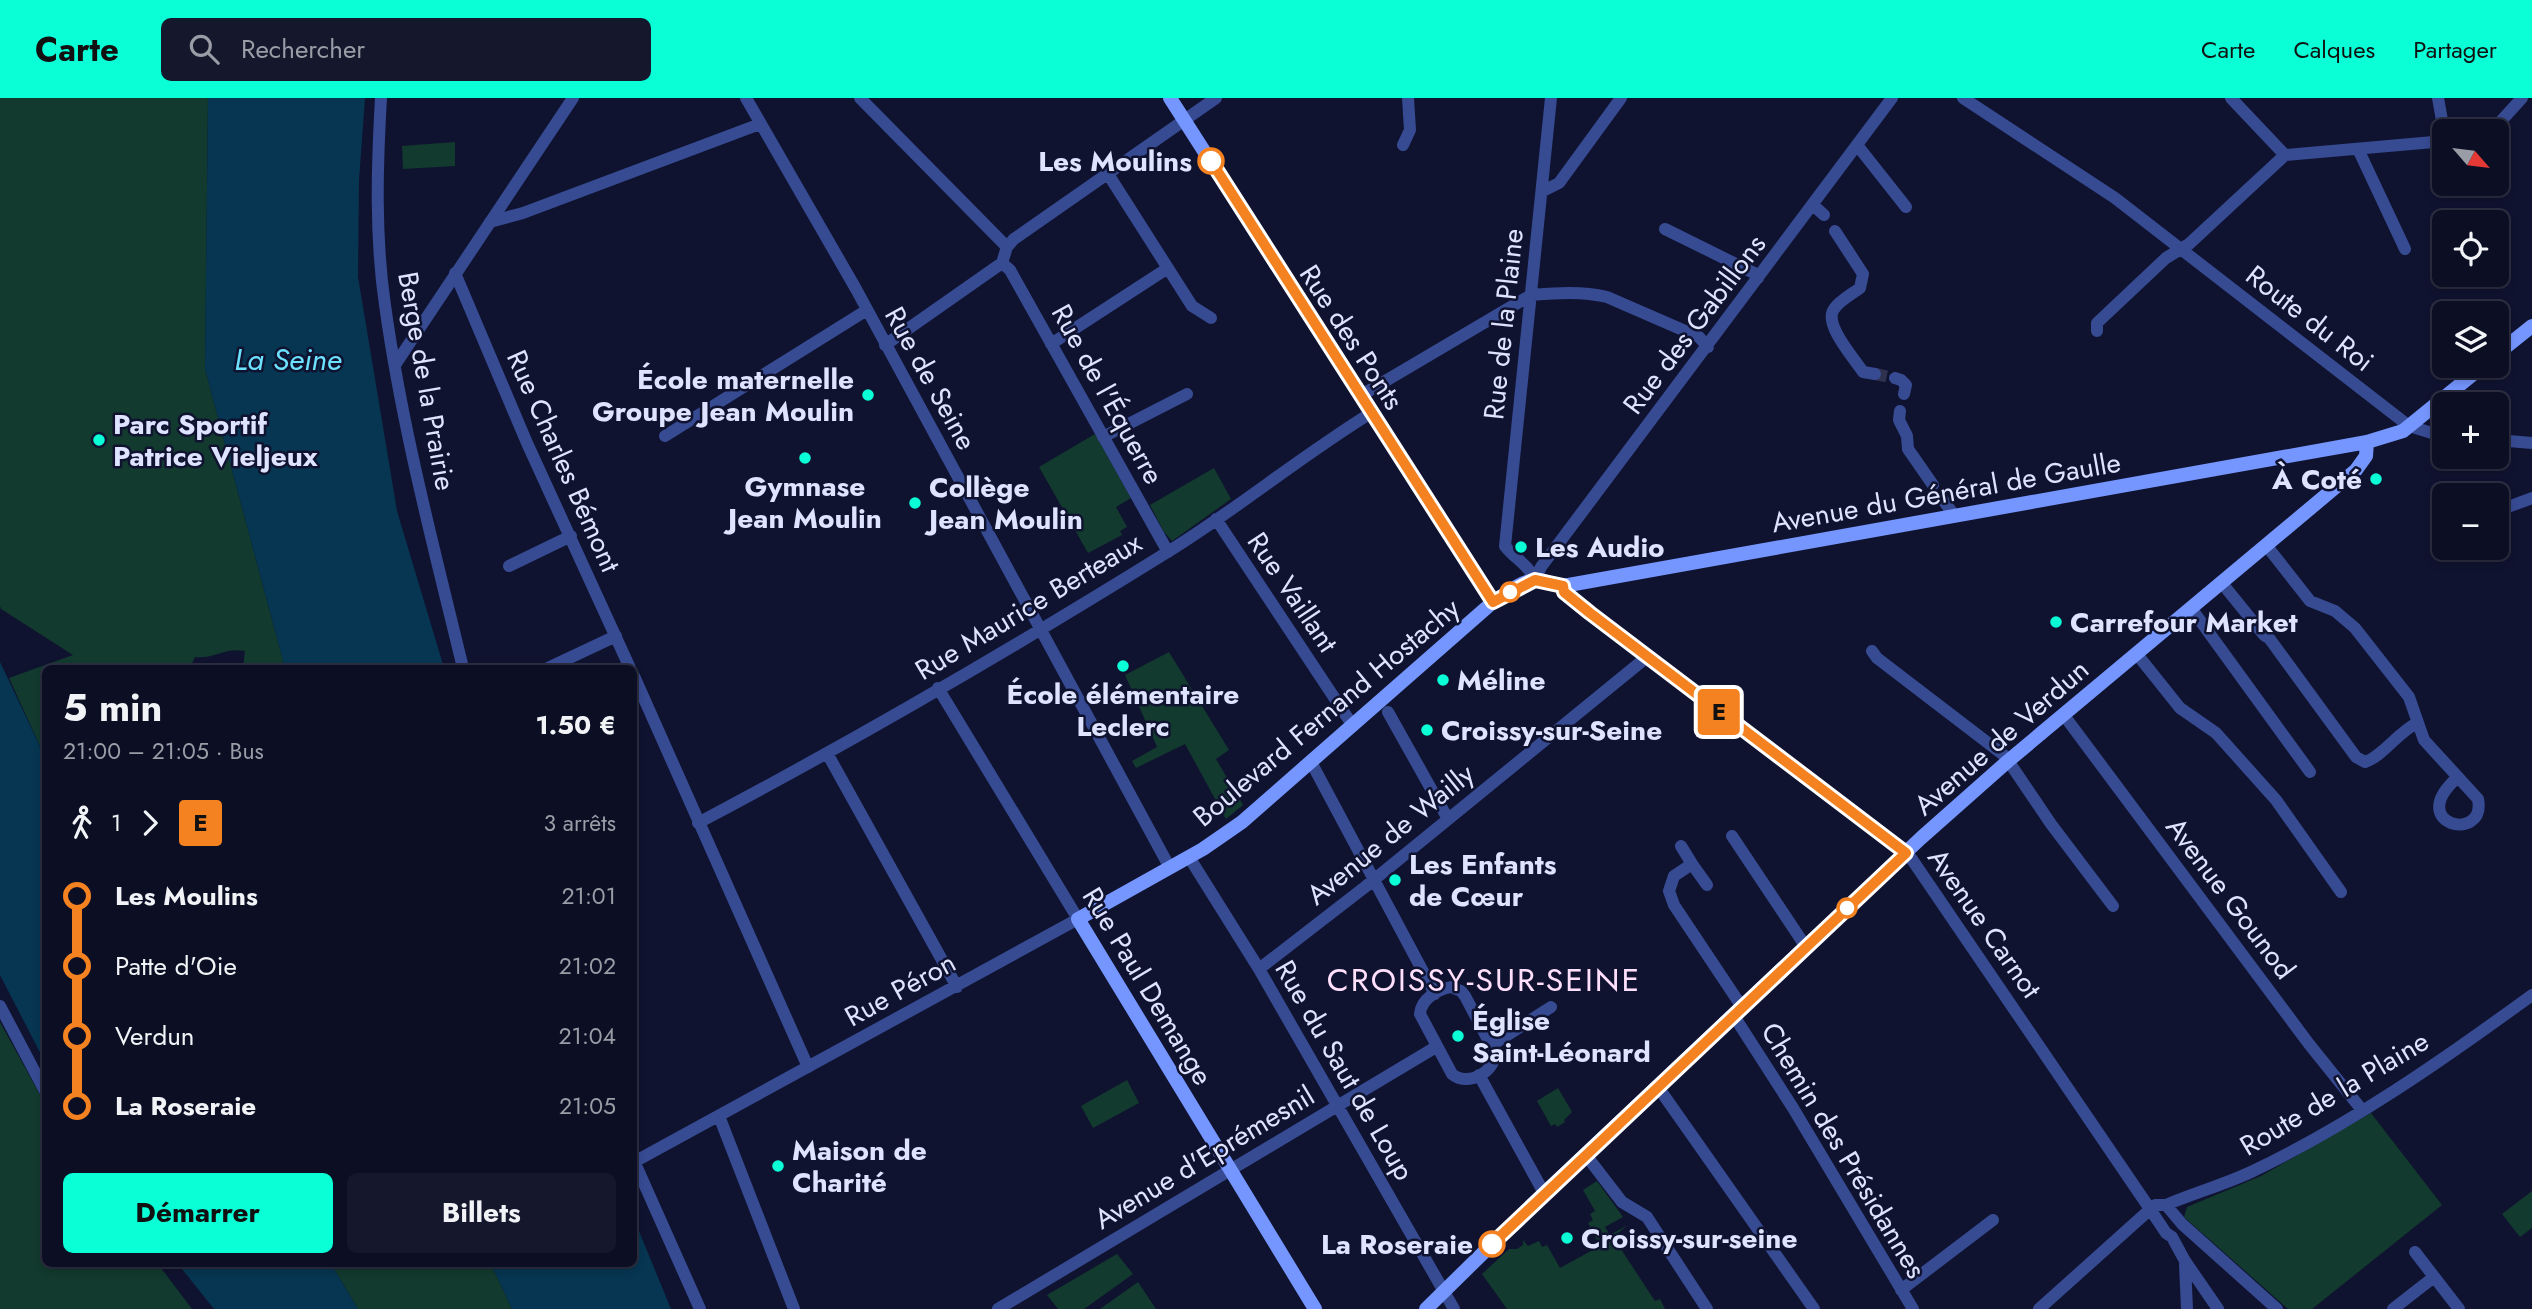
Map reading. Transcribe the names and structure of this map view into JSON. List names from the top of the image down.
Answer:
{
  "streets": {
    "main road": [
      "Rue des Ponts",
      "Avenue du Général de Gaulle",
      "Boulevard Fernand Hostachy",
      "Avenue de Verdun",
      "Rue Paul Demange",
      "Rue Péron"
    ],
    "street": [
      "Route du Roi",
      "Rue de la Plaine",
      "Rue des Gabillons",
      "Rue de Seine",
      "Berge de la Prairie",
      "Rue de l'Équerre",
      "Rue Charles Bémont",
      "Rue Vaillant",
      "Rue Maurice Berteaux",
      "Avenue de Wailly",
      "Avenue Gounod",
      "Avenue Carnot",
      "Rue du Saut de Loup",
      "Route de la Plaine",
      "Chemin des Présidannes",
      "Avenue d'Eprémesnil"
    ]
  },
  "crossings": [
    ["Route du Roi", "Avenue du Général de Gaulle"],
    ["Rue de la Plaine", "Rue des Gabillons"],
    ["Rue de la Plaine", "Avenue du Général de Gaulle"],
    ["Rue de la Plaine", "Boulevard Fernand Hostachy"],
    ["Rue des Gabillons", "Avenue du Général de Gaulle"],
    ["Rue des Gabillons", "Boulevard Fernand Hostachy"],
    ["Rue des Ponts", "Rue Maurice Berteaux"],
    ["Rue des Ponts", "Boulevard Fernand Hostachy"],
    ["Rue de Seine", "Rue Maurice Berteaux"],
    ["Rue de Seine", "Rue Péron"],
    ["Rue de l'Équerre", "Rue Maurice Berteaux"],
    ["Avenue du Général de Gaulle", "Boulevard Fernand Hostachy"],
    ["Avenue du Général de Gaulle", "Avenue de Verdun"],
    ["Avenue du Général de Gaulle", "Avenue Carnot"],
    ["Rue Vaillant", "Rue Maurice Berteaux"],
    ["Rue Vaillant", "Boulevard Fernand Hostachy"],
    ["Rue Maurice Berteaux", "Rue Paul Demange"],
    ["Boulevard Fernand Hostachy", "Rue Péron"],
    ["Boulevard Fernand Hostachy", "Rue du Saut de Loup"],
    ["Avenue de Verdun", "Avenue Gounod"],
    ["Avenue de Verdun", "Avenue Carnot"],
    ["Avenue de Verdun", "Rue du Saut de Loup"],
    ["Avenue de Verdun", "Chemin des Présidannes"],
    ["Avenue de Wailly", "Avenue Carnot"],
    ["Avenue de Wailly", "Rue du Saut de Loup"],
    ["Avenue Gounod", "Route de la Plaine"],
    ["Avenue Carnot", "Route de la Plaine"],
    ["Rue Paul Demange", "Rue Péron"],
    ["Rue Paul Demange", "Avenue d'Eprémesnil"],
    ["Rue Péron", "Rue du Saut de Loup"],
    ["Rue du Saut de Loup", "Avenue d'Eprémesnil"]
  ],
  "districts": ["CROISSY-SUR-SEINE"],
  "water": ["La Seine"],
  "places": [
    "Les Moulins",
    "École maternelle Groupe Jean Moulin",
    "Parc Sportif Patrice Vieljeux",
    "Gymnase Jean Moulin",
    "À Coté",
    "Collège Jean Moulin",
    "Les Audio",
    "Carrefour Market",
    "École élémentaire Leclerc",
    "Méline",
    "Croissy-sur-Seine",
    "Les Enfants de Cœur",
    "Église Saint-Léonard",
    "Maison de Charité",
    "Croissy-sur-seine",
    "La Roseraie"
  ],
  "lines": ["bus line E"],
  "north": "bottom right",
  "page": {
    "header": "Carte",
    "search": "Rechercher",
    "nav": ["Carte", "Calques", "Partager"],
    "on_map": "E",
    "map_buttons": ["+", "−"],
    "heading": ["5 min", "21:00 – 21:05 · Bus", "1.50 €"],
    "legs": ["1", "E", "3 arrêts"],
    "list": [
      {
        "name": "Les Moulins",
        "value": "21:01"
      },
      {
        "name": "Patte d'Oie",
        "value": "21:02"
      },
      {
        "name": "Verdun",
        "value": "21:04"
      },
      {
        "name": "La Roseraie",
        "value": "21:05"
      }
    ],
    "buttons": ["Démarrer", "Billets"]
  }
}
